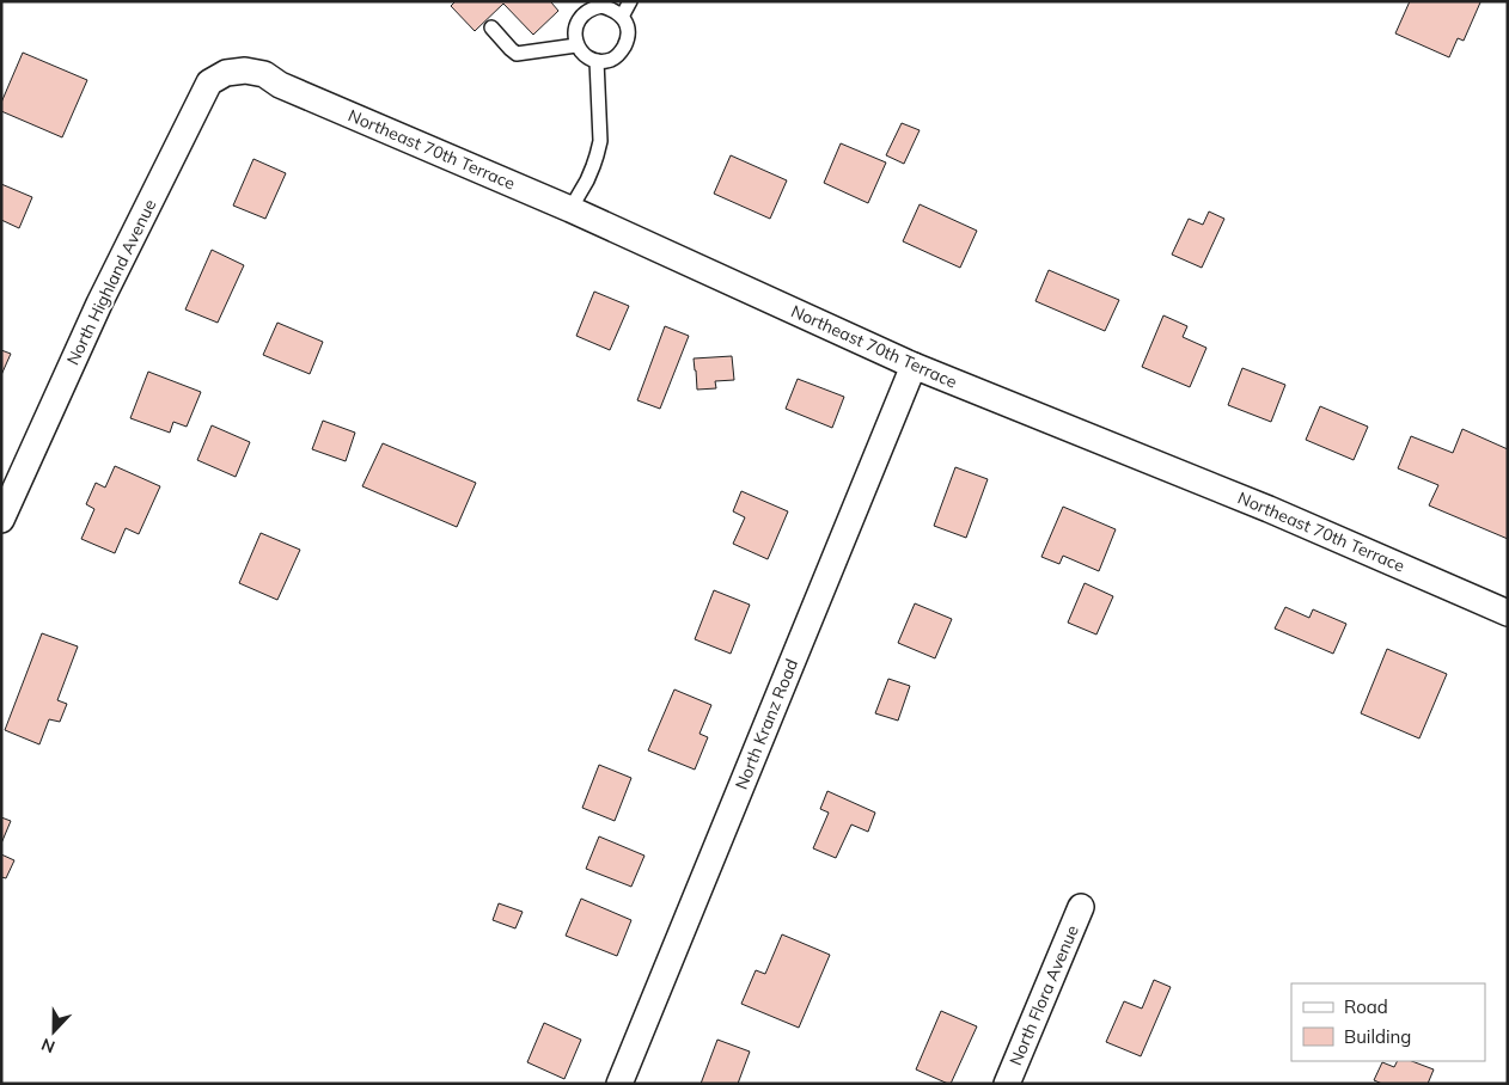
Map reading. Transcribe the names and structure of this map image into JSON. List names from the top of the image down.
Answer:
{
  "streets": {
    "street": [
      "Northeast 70th Terrace",
      "North Highland Avenue",
      "North Kranz Road",
      "North Flora Avenue"
    ]
  },
  "crossings": [
    ["Northeast 70th Terrace", "North Highland Avenue"],
    ["Northeast 70th Terrace", "North Kranz Road"]
  ],
  "legend": ["Road", "Building"],
  "north": "bottom"
}
